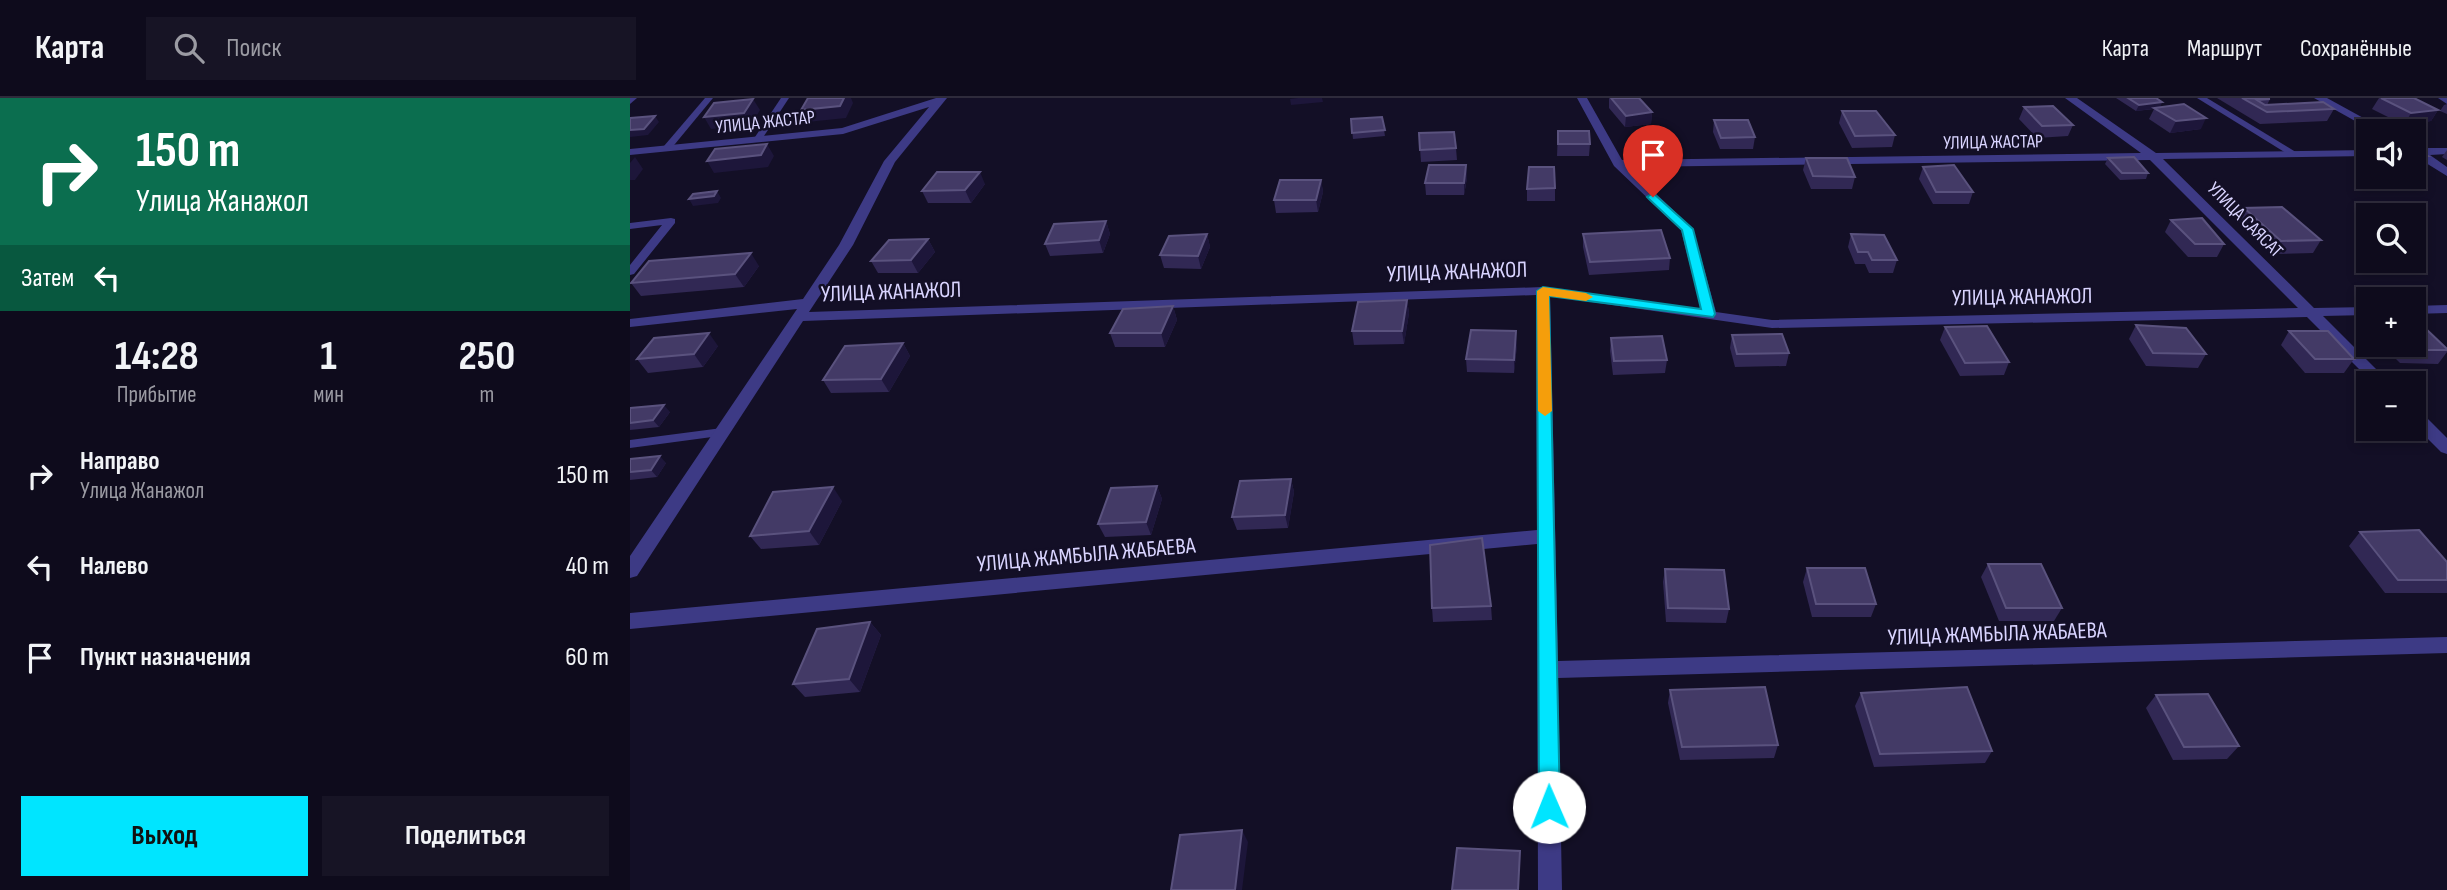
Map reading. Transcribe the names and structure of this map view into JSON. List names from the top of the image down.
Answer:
{
  "streets": {
    "street": [
      "УЛИЦА ЖАСТАР",
      "УЛИЦА САЯСАТ",
      "УЛИЦА ЖАНАЖОЛ",
      "УЛИЦА ЖАМБЫЛА ЖАБАЕВА"
    ]
  },
  "crossings": [
    ["УЛИЦА ЖАСТАР", "УЛИЦА САЯСАТ"],
    ["УЛИЦА САЯСАТ", "УЛИЦА ЖАНАЖОЛ"]
  ],
  "page": {
    "header": "Карта",
    "search": "Поиск",
    "nav": ["Карта", "Маршрут", "Сохранённые"],
    "turn": ["150 m", "Улица Жанажол"],
    "map_buttons": ["+", "−"],
    "then": "Затем",
    "eta": [
      "14:28",
      "Прибытие",
      "1",
      "мин",
      "250",
      "m"
    ],
    "list": [
      {
        "name": "Направо",
        "note": "Улица Жанажол",
        "value": "150 m"
      },
      {
        "name": "Налево",
        "value": "40 m"
      },
      {
        "name": "Пункт назначения",
        "value": "60 m"
      }
    ],
    "buttons": ["Выход", "Поделиться"]
  }
}
